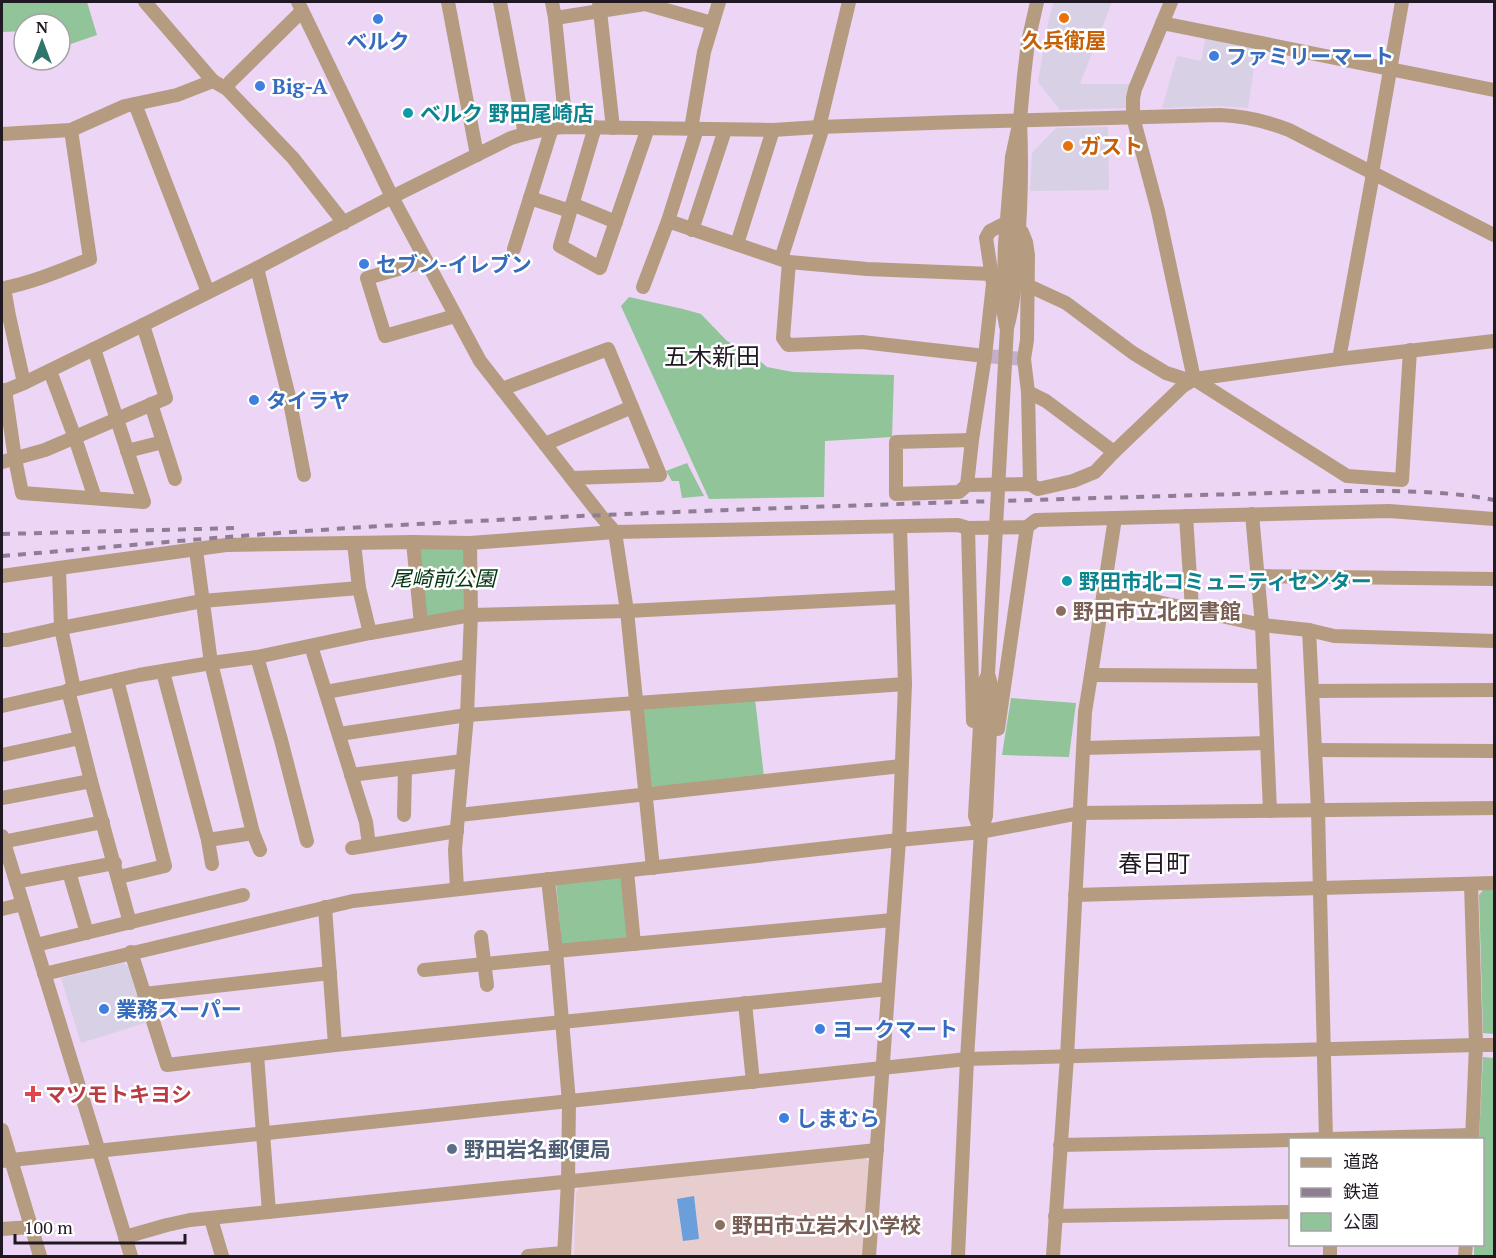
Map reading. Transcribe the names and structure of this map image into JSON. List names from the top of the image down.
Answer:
{
  "districts": ["五木新田", "春日町"],
  "parks": ["尾崎前公園"],
  "places": {
    "other": [
      "久兵衛屋",
      "ベルク",
      "ファミリーマート",
      "Big-A",
      "ベルク 野田尾崎店",
      "ガスト",
      "セブン-イレブン",
      "タイラヤ",
      "野田市北コミュニティセンター",
      "野田市立北図書館",
      "業務スーパー",
      "ヨークマート",
      "しまむら",
      "野田岩名郵便局",
      "野田市立岩木小学校"
    ],
    "health": ["マツモトキヨシ"]
  },
  "legend": ["道路", "鉄道", "公園"],
  "scale_bar": "100 m",
  "north": "top"
}
